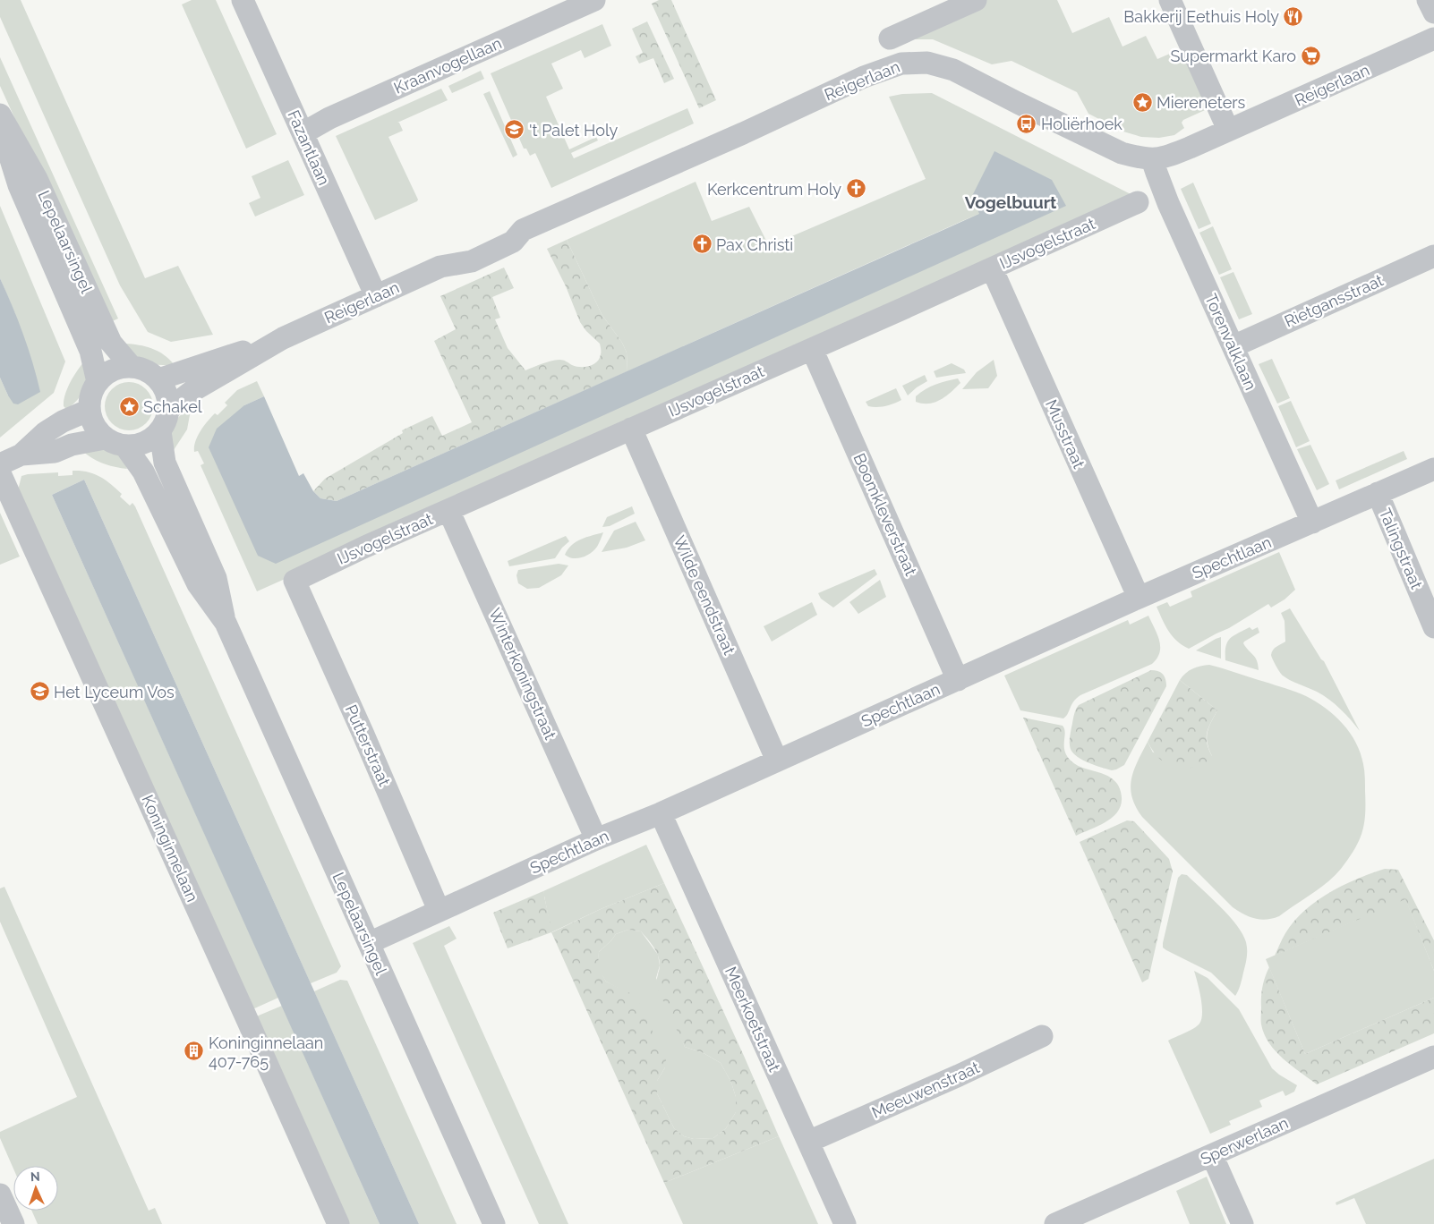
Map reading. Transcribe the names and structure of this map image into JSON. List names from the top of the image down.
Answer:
{
  "streets": {
    "street": [
      "Kraanvogellaan",
      "Reigerlaan",
      "Fazantlaan",
      "Lepelaarsingel",
      "IJsvogelstraat",
      "Rietgansstraat",
      "Torenvalklaan",
      "Musstraat",
      "Boomkleverstraat",
      "Talingstraat",
      "Spechtlaan",
      "Wilde eendstraat",
      "Winterkoningstraat",
      "Putterstraat",
      "Koninginnelaan",
      "Meerkoetstraat",
      "Meeuwenstraat",
      "Sperwerlaan"
    ]
  },
  "crossings": [
    ["Kraanvogellaan", "Fazantlaan"],
    ["Reigerlaan", "Fazantlaan"],
    ["Reigerlaan", "Lepelaarsingel"],
    ["Reigerlaan", "Torenvalklaan"],
    ["Lepelaarsingel", "Spechtlaan"],
    ["IJsvogelstraat", "Musstraat"],
    ["IJsvogelstraat", "Boomkleverstraat"],
    ["IJsvogelstraat", "Wilde eendstraat"],
    ["IJsvogelstraat", "Winterkoningstraat"],
    ["IJsvogelstraat", "Putterstraat"],
    ["Rietgansstraat", "Torenvalklaan"],
    ["Torenvalklaan", "Spechtlaan"],
    ["Musstraat", "Spechtlaan"],
    ["Boomkleverstraat", "Spechtlaan"],
    ["Talingstraat", "Spechtlaan"],
    ["Spechtlaan", "Wilde eendstraat"],
    ["Spechtlaan", "Winterkoningstraat"],
    ["Spechtlaan", "Putterstraat"],
    ["Spechtlaan", "Meerkoetstraat"],
    ["Meerkoetstraat", "Meeuwenstraat"]
  ],
  "districts": ["Vogelbuurt"],
  "places": {
    "restaurant": ["Bakkerij Eethuis Holy"],
    "supermarket": ["Supermarkt Karo"],
    "place": ["Miereneters", "Schakel"],
    "bus stop": ["Holiërhoek"],
    "school or university": ["'t Palet Holy", "Het Lyceum Vos"],
    "church": ["Kerkcentrum Holy", "Pax Christi"],
    "building": ["Koninginnelaan 407-765"]
  },
  "north": "top"
}
